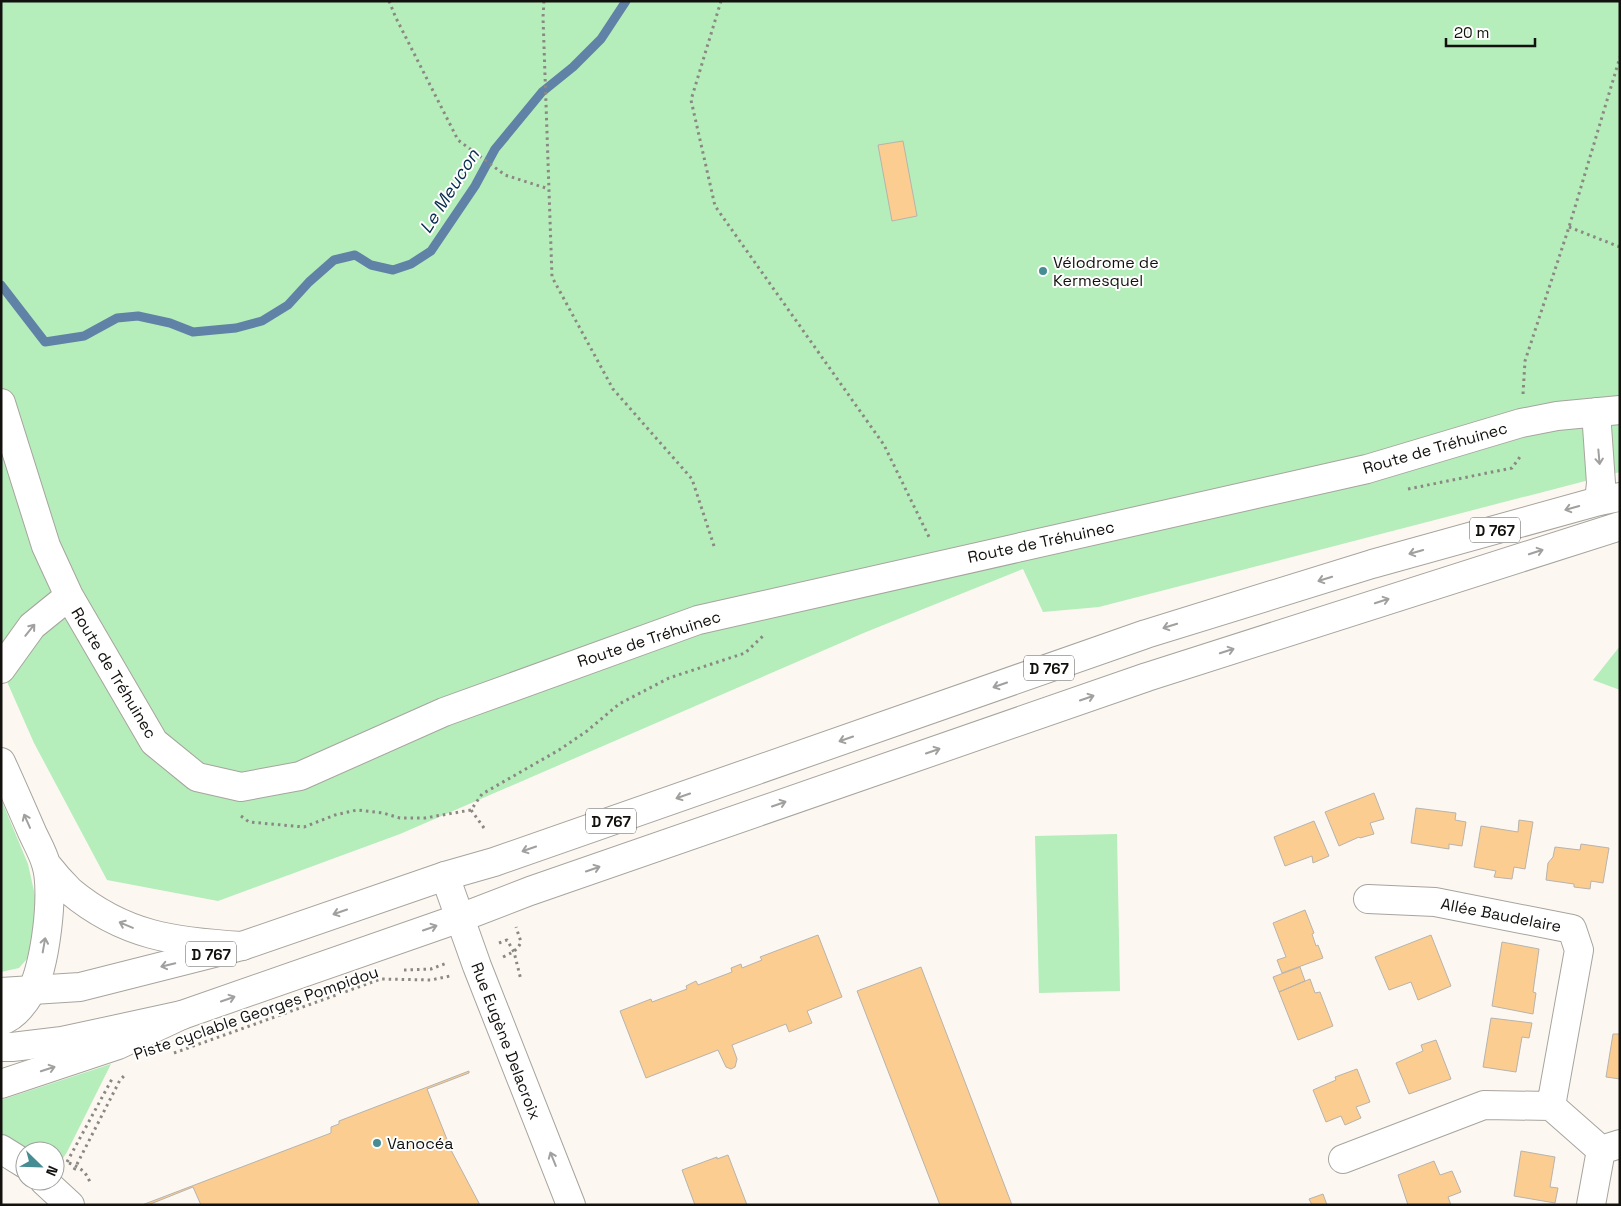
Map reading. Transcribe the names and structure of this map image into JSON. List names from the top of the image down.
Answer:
{
  "streets": {
    "main road": [
      "Route de Tréhuinec",
      "D 767",
      "Allée Baudelaire",
      "Rue Eugène Delacroix"
    ],
    "path": ["Piste cyclable Georges Pompidou"]
  },
  "crossings": [
    ["D 767", "Rue Eugène Delacroix"],
    ["Piste cyclable Georges Pompidou", "Rue Eugène Delacroix"]
  ],
  "one_way": ["Rue Eugène Delacroix"],
  "water": ["Le Meucon"],
  "places": ["Vélodrome de Kermesquel", "Vanocéa"],
  "scale_bar": "20 m",
  "north": "bottom right"
}
